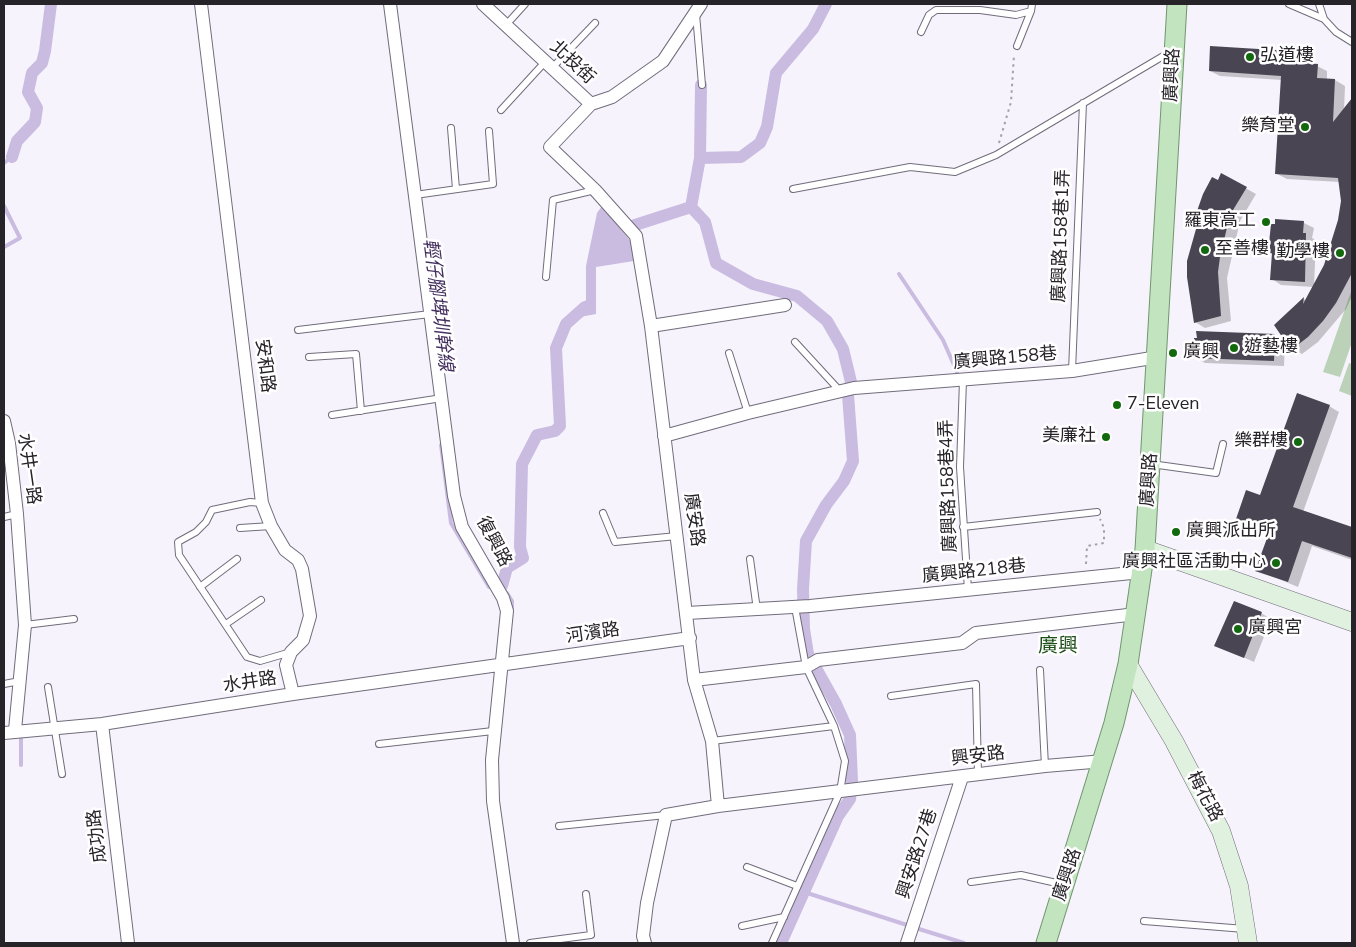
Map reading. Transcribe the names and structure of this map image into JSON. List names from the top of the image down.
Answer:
{
  "streets": {
    "main road": ["廣興路"],
    "street": [
      "北投街",
      "廣興路158巷",
      "安和路",
      "水井一路",
      "廣安路",
      "復興路",
      "廣興路218巷",
      "河濱路",
      "水井路",
      "興安路",
      "梅花路",
      "成功路",
      "興安路27巷"
    ],
    "lane": ["廣興路158巷1弄", "廣興路158巷4弄"]
  },
  "crossings": [
    ["北投街", "廣安路"],
    ["廣興路", "廣興路158巷"],
    ["廣興路", "廣興路218巷"],
    ["廣興路", "興安路"],
    ["廣興路", "梅花路"],
    ["廣興路158巷1弄", "廣興路158巷"],
    ["廣興路158巷", "廣興路158巷4弄"],
    ["水井一路", "水井路"],
    ["廣興路158巷4弄", "廣興路218巷"],
    ["廣安路", "河濱路"],
    ["復興路", "河濱路"],
    ["復興路", "水井路"],
    ["河濱路", "水井路"],
    ["水井路", "成功路"],
    ["興安路", "興安路27巷"]
  ],
  "districts": ["廣興"],
  "water": ["輕仔腳埤圳幹線"],
  "places": [
    "弘道樓",
    "樂育堂",
    "羅東高工",
    "至善樓",
    "勤學樓",
    "遊藝樓",
    "廣興",
    "7-Eleven",
    "美廉社",
    "樂群樓",
    "廣興派出所",
    "廣興社區活動中心",
    "廣興宮"
  ]
}
